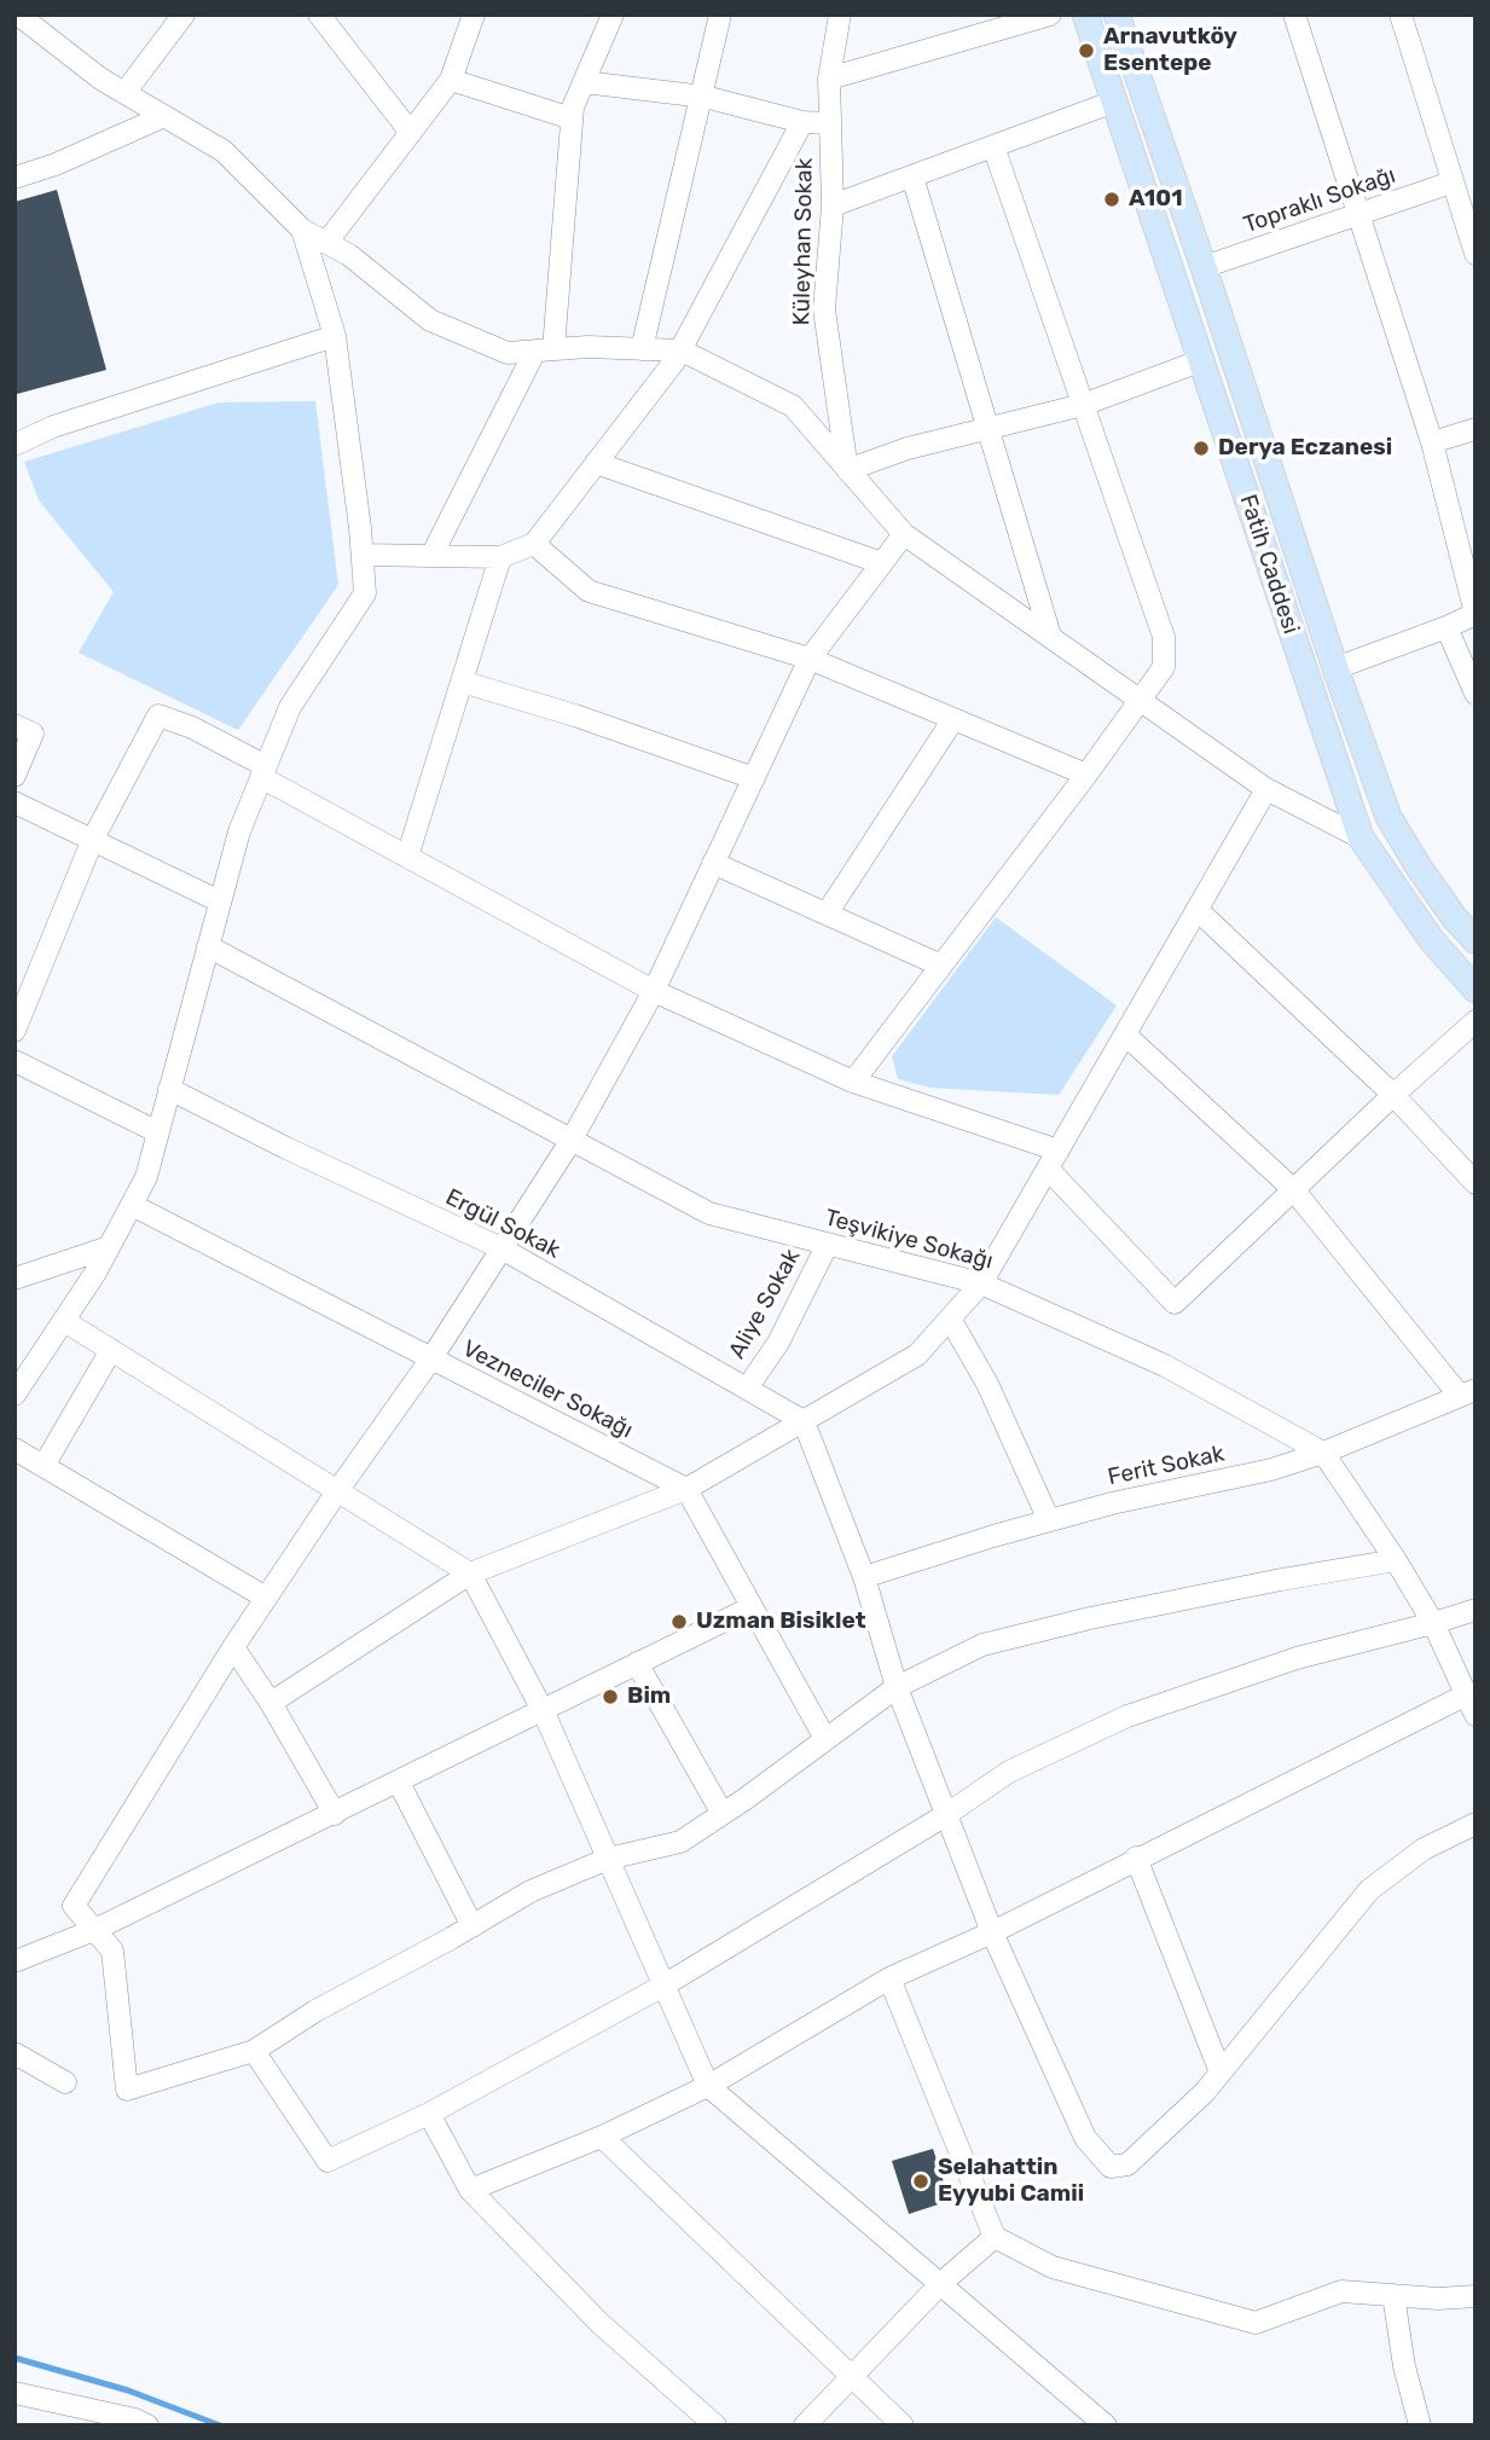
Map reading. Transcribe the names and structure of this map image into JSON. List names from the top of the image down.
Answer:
{
  "streets": {
    "main road": ["Fatih Caddesi"],
    "street": [
      "Topraklı Sokağı",
      "Küleyhan Sokak",
      "Ergül Sokak",
      "Teşvikiye Sokağı",
      "Aliye Sokak",
      "Vezneciler Sokağı",
      "Ferit Sokak"
    ]
  },
  "crossings": [
    ["Ergül Sokak", "Aliye Sokak"],
    ["Teşvikiye Sokağı", "Aliye Sokak"],
    ["Teşvikiye Sokağı", "Ferit Sokak"]
  ],
  "places": [
    "Arnavutköy Esentepe",
    "A101",
    "Derya Eczanesi",
    "Uzman Bisiklet",
    "Bim",
    "Selahattin Eyyubi Camii"
  ]
}
